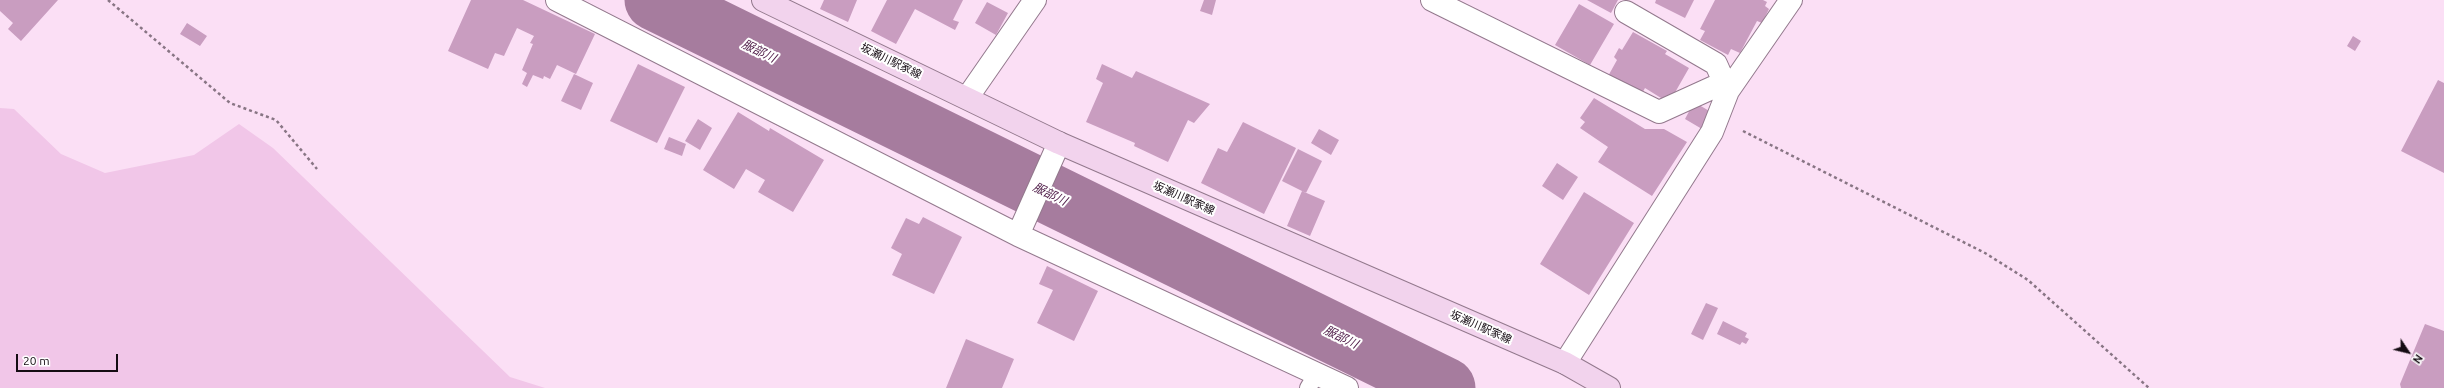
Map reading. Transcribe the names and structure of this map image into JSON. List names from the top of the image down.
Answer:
{
  "streets": {
    "main road": ["坂瀬川駅家線"]
  },
  "water": ["服部川"],
  "scale_bar": "20 m",
  "north": "bottom right"
}
